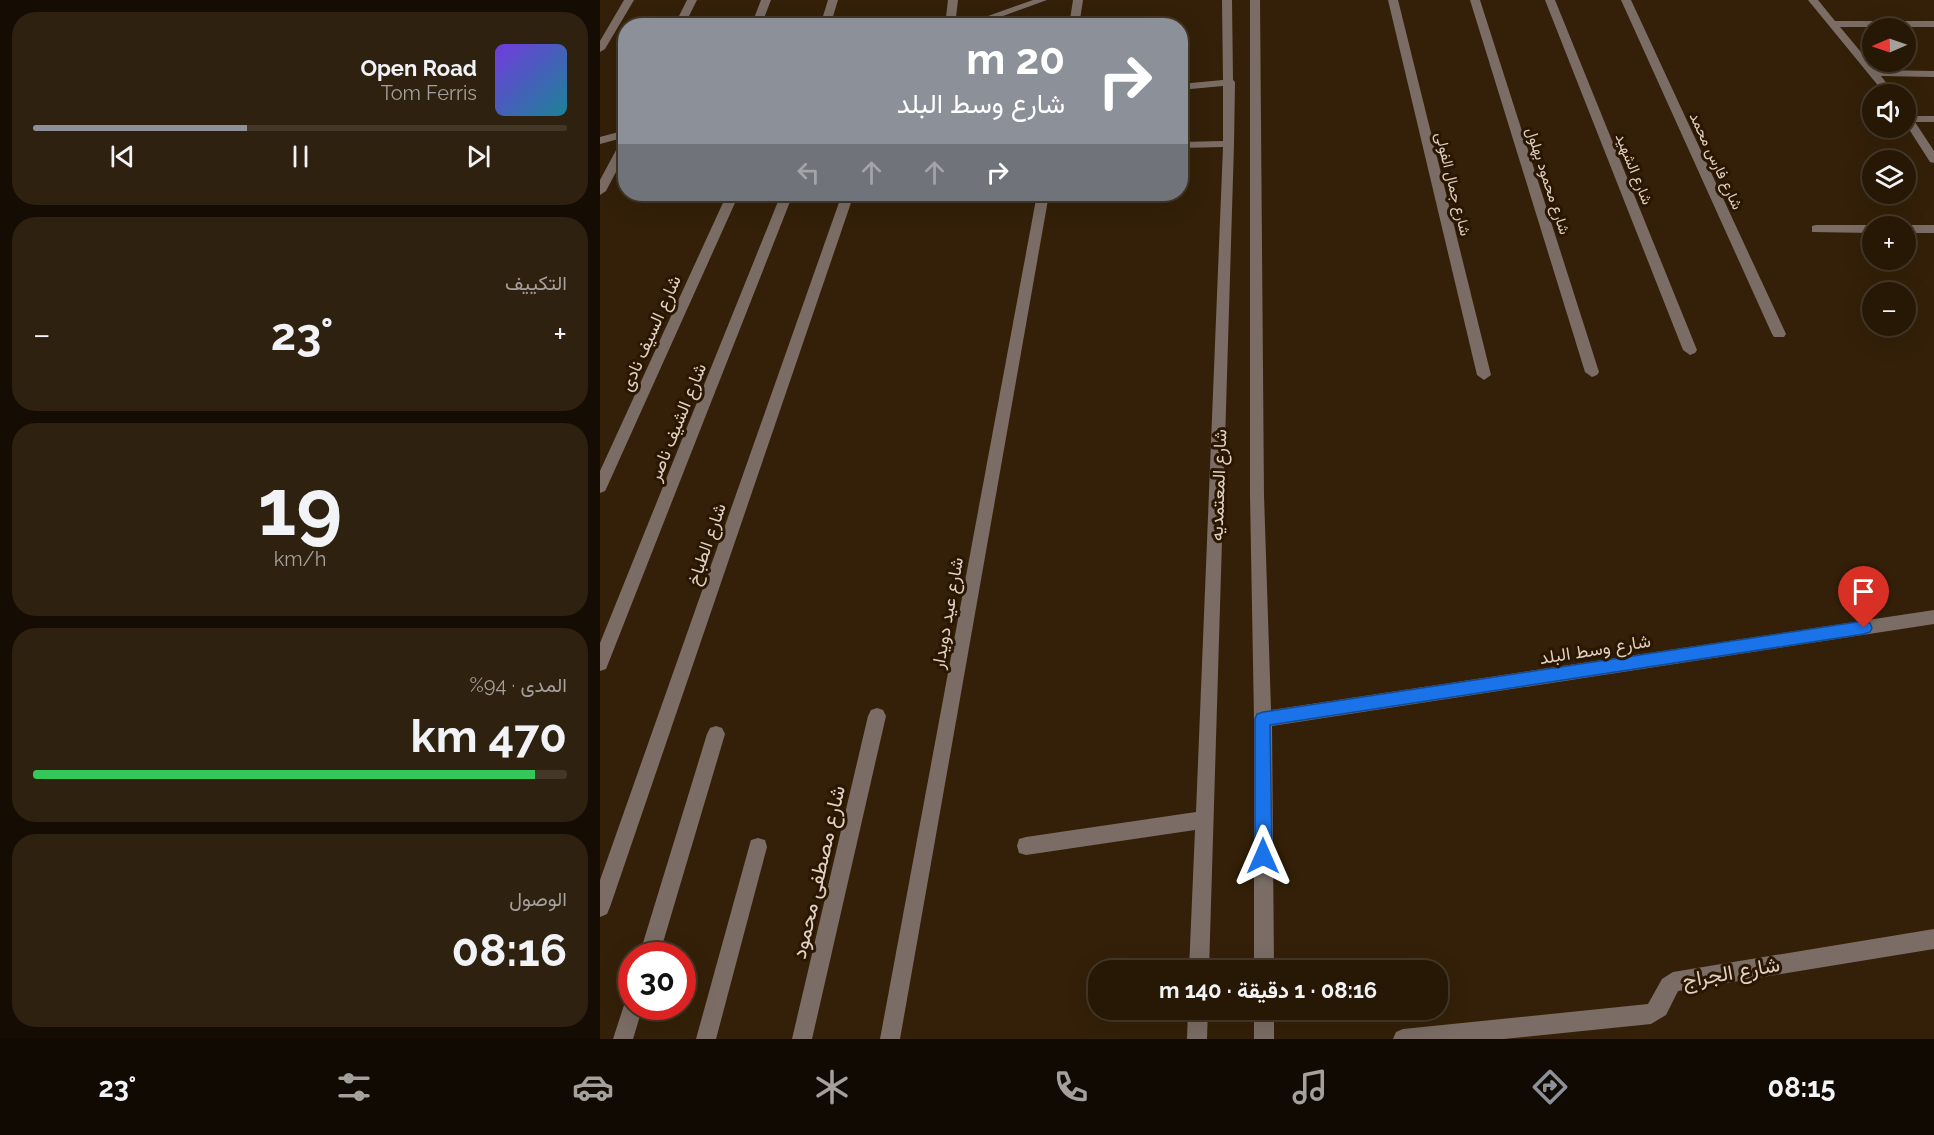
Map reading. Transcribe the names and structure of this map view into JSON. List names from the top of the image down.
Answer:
{
  "streets": {
    "street": [
      "شارع فارس محمد",
      "شارع الشهيد",
      "شارع محمود بهلول",
      "شارع جمال الفولى",
      "شارع السيف نادى",
      "شارع الشيف ناصر",
      "شارع المعتمديه",
      "شارع الطباخ",
      "شارع عيد دويدار",
      "شارع وسط البلد",
      "شارع مصطفى محمود",
      "شارع الجراج"
    ]
  },
  "crossings": [
    ["شارع المعتمديه", "شارع وسط البلد"]
  ],
  "north": "left",
  "page": {
    "map_buttons": ["+", "−"],
    "turn": ["20 m", "شارع وسط البلد"],
    "song": ["Open Road", "Tom Ferris"],
    "tile": [
      "التكييف",
      ["19", "km/h"],
      ["المدى · 94%", "470 km"],
      ["الوصول", "08:16"]
    ],
    "heat": ["−", "23°", "+"],
    "limit": "30",
    "trip": "08:16 · 1 دقيقة · 140 m",
    "tabs": ["08:15", "23°"]
  }
}
